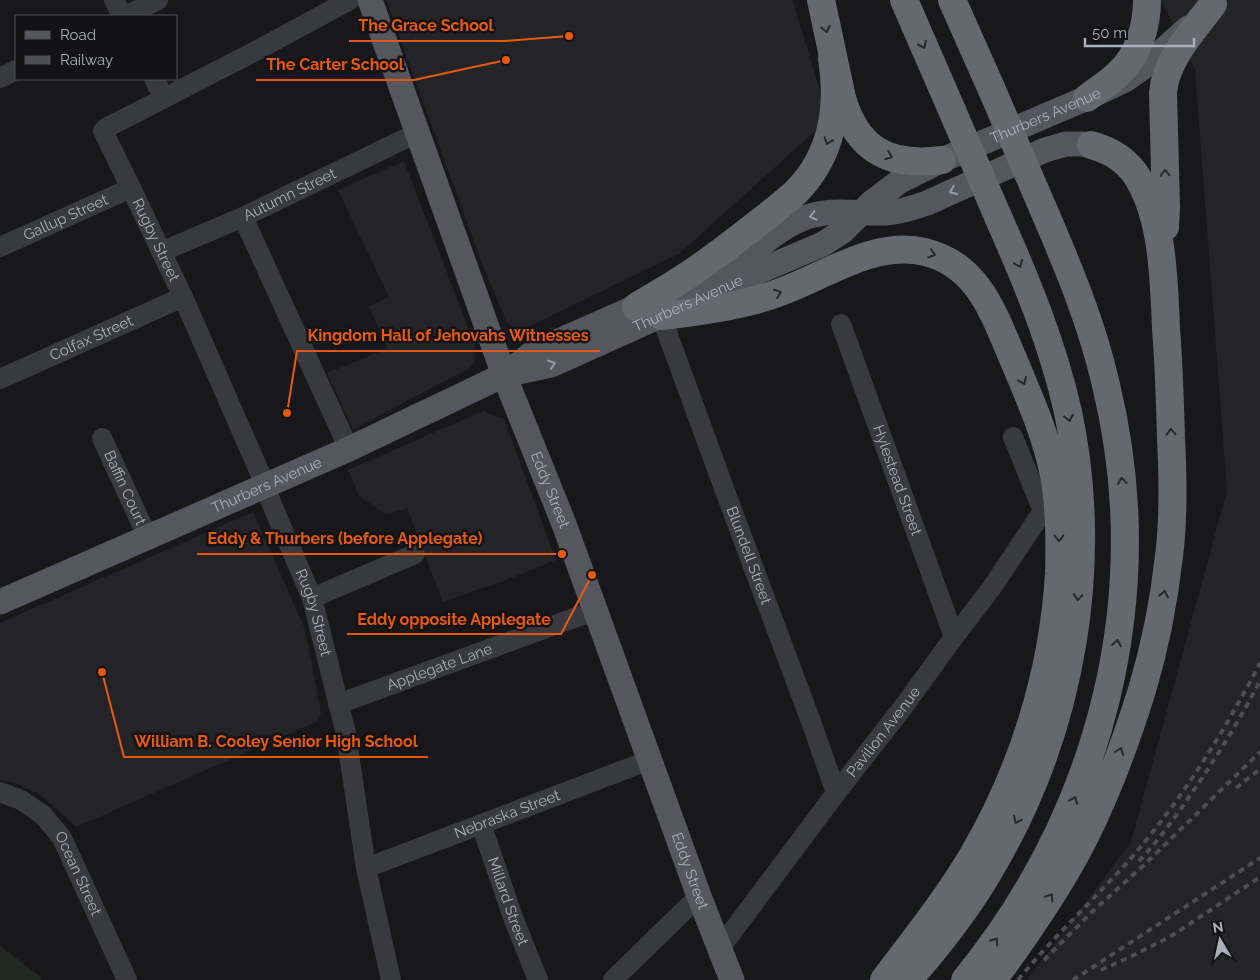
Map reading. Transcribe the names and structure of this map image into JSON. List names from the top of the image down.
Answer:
{
  "streets": {
    "main road": ["Thurbers Avenue", "Eddy Street"],
    "street": [
      "Autumn Street",
      "Gallup Street",
      "Rugby Street",
      "Colfax Street",
      "Hylestead Street",
      "Baffin Court",
      "Blundell Street",
      "Applegate Lane",
      "Pavilion Avenue",
      "Nebraska Street",
      "Ocean Street",
      "Millard Street"
    ]
  },
  "crossings": [
    ["Thurbers Avenue", "Rugby Street"],
    ["Thurbers Avenue", "Baffin Court"],
    ["Thurbers Avenue", "Eddy Street"],
    ["Thurbers Avenue", "Blundell Street"],
    ["Autumn Street", "Rugby Street"],
    ["Autumn Street", "Eddy Street"],
    ["Gallup Street", "Rugby Street"],
    ["Rugby Street", "Colfax Street"],
    ["Rugby Street", "Applegate Lane"],
    ["Rugby Street", "Nebraska Street"],
    ["Hylestead Street", "Pavilion Avenue"],
    ["Eddy Street", "Applegate Lane"],
    ["Eddy Street", "Pavilion Avenue"],
    ["Eddy Street", "Nebraska Street"],
    ["Blundell Street", "Pavilion Avenue"],
    ["Nebraska Street", "Millard Street"]
  ],
  "places": [
    "The Grace School",
    "The Carter School",
    "Kingdom Hall of Jehovahs Witnesses",
    "Eddy & Thurbers (before Applegate)",
    "Eddy opposite Applegate",
    "William B. Cooley Senior High School"
  ],
  "legend": ["Road", "Railway"],
  "scale_bar": "50 m",
  "north": "top"
}
